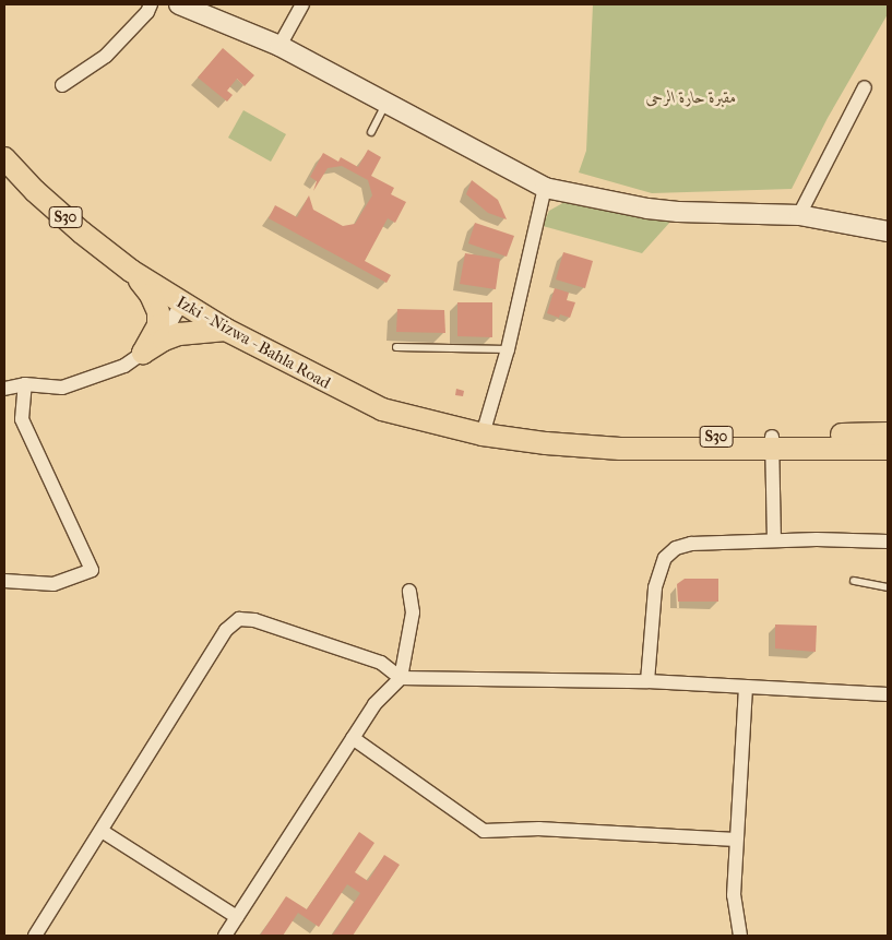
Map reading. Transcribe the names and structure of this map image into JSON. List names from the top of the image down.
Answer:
{
  "streets": {
    "main road": ["S30", "Izki - Nizwa - Bahla Road"]
  },
  "parks": ["مقبرة حارة الرحى"]
}
